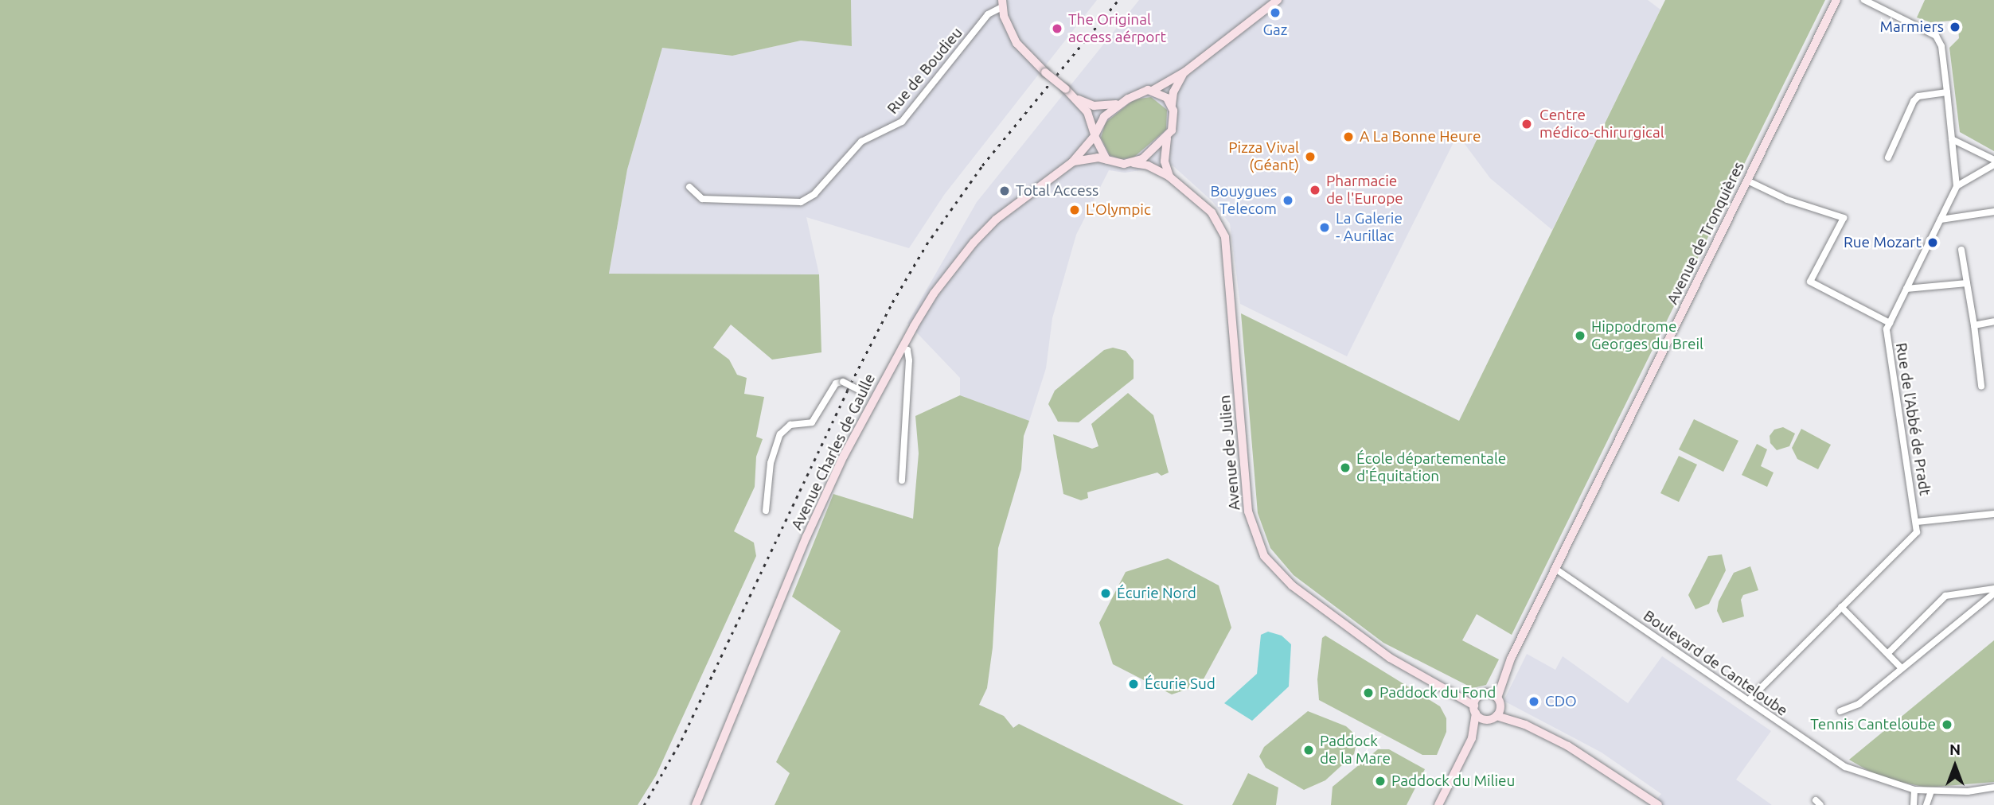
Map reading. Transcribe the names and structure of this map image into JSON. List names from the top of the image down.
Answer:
{
  "streets": {
    "street": [
      "Rue de Boudieu",
      "Avenue de Tronquières",
      "Rue de l'Abbé de Pradt",
      "Avenue Charles de Gaulle",
      "Avenue de Julien",
      "Boulevard de Canteloube"
    ]
  },
  "crossings": [
    ["Avenue de Tronquières", "Avenue de Julien"],
    ["Avenue de Tronquières", "Boulevard de Canteloube"],
    ["Avenue Charles de Gaulle", "Avenue de Julien"]
  ],
  "places": [
    "Gaz",
    "Marmiers",
    "The Original access aérport",
    "Centre médico-chirurgical",
    "A La Bonne Heure",
    "Pizza Vival (Géant)",
    "Pharmacie de l'Europe",
    "Total Access",
    "Bouygues Telecom",
    "L'Olympic",
    "La Galerie - Aurillac",
    "Rue Mozart",
    "Hippodrome Georges du Breil",
    "École départementale d'Équitation",
    "Écurie Nord",
    "Écurie Sud",
    "Paddock du Fond",
    "CDO",
    "Tennis Canteloube",
    "Paddock de la Mare",
    "Paddock du Milieu"
  ],
  "north": "top"
}
